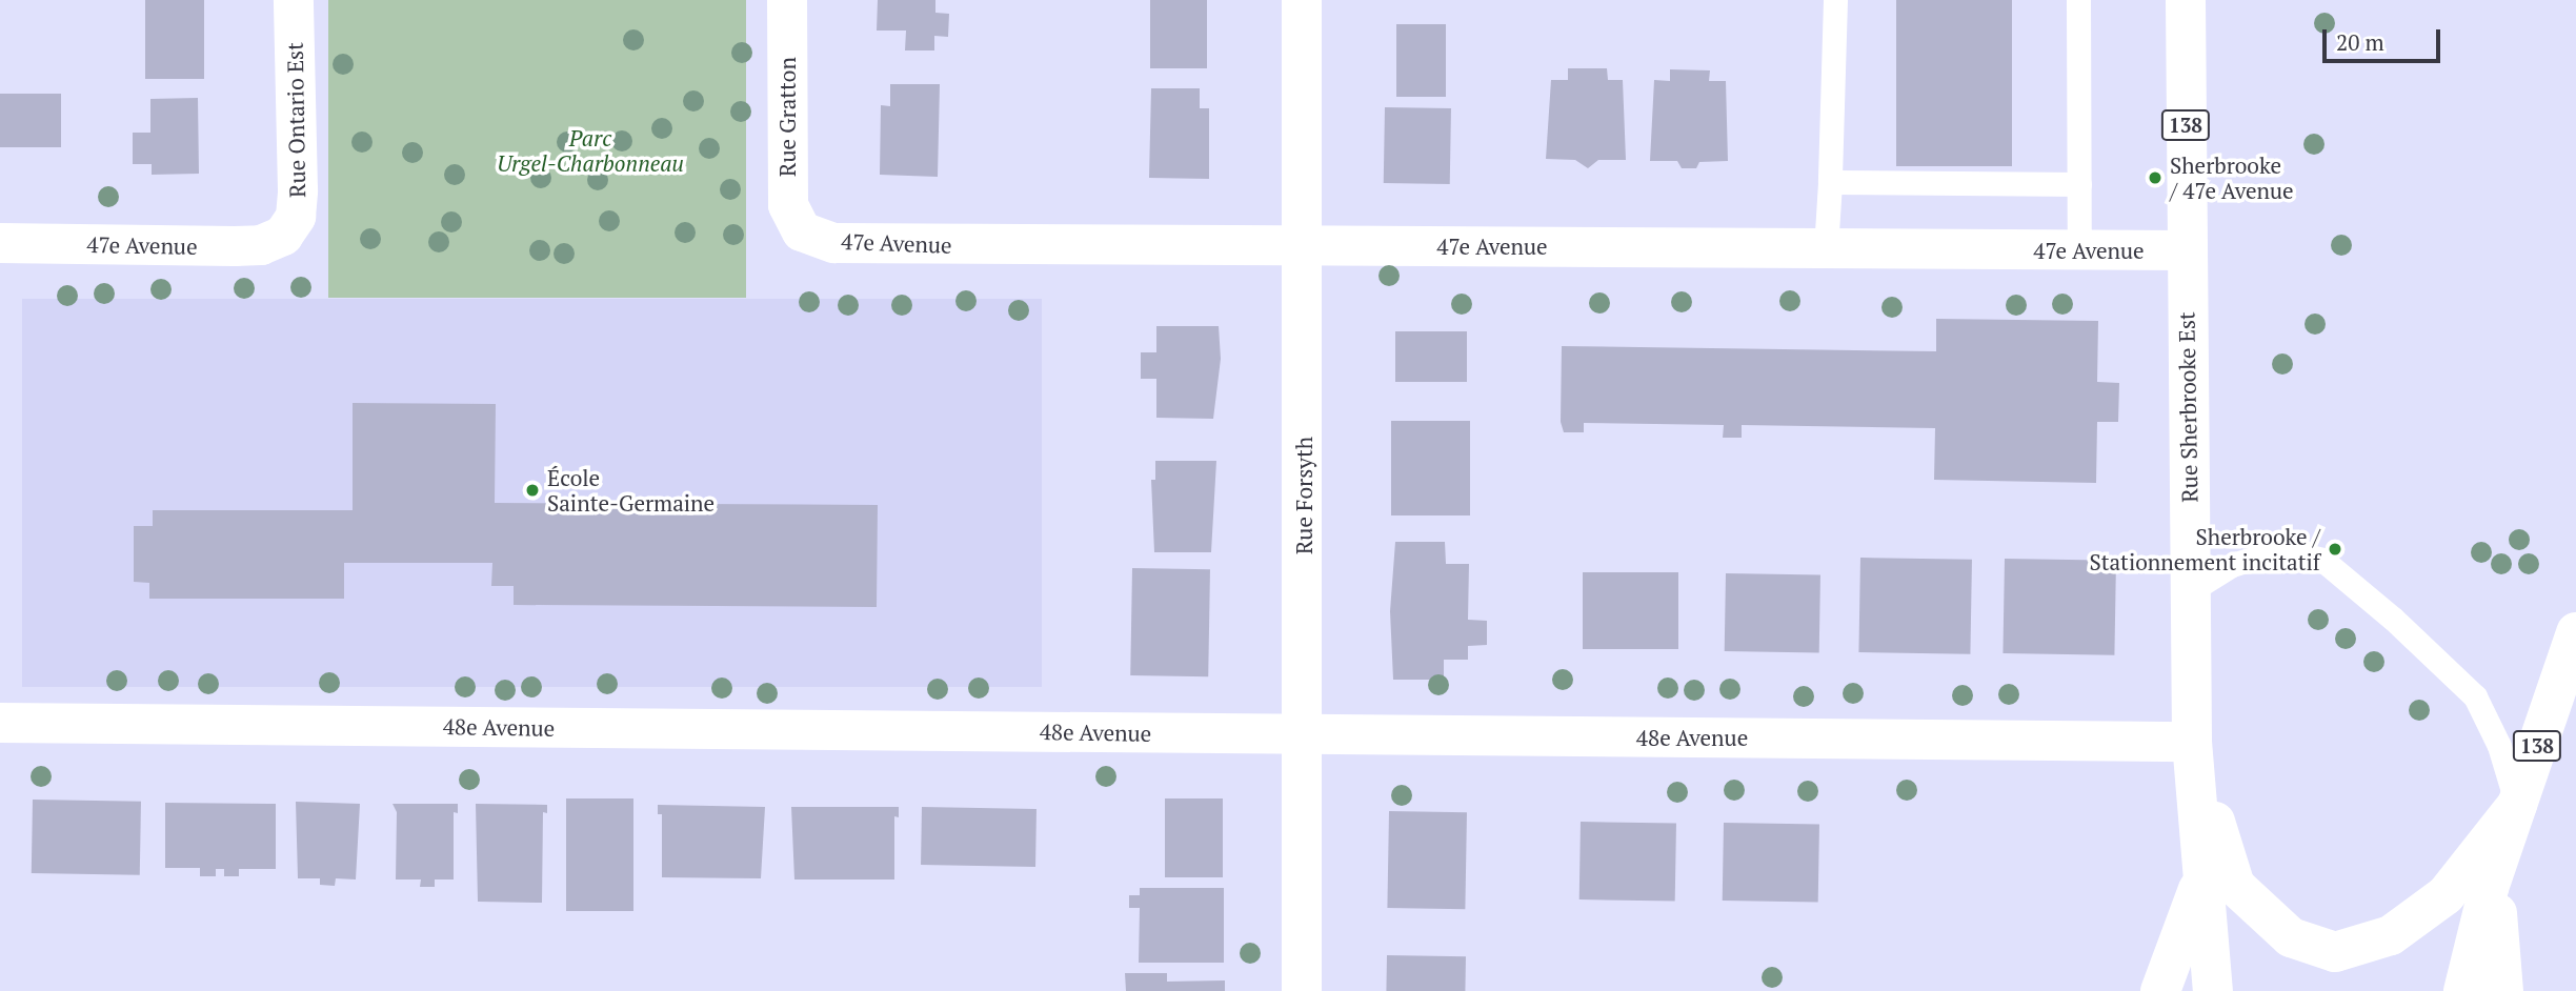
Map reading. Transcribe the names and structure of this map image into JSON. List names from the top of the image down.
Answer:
{
  "streets": {
    "street": [
      "Rue Gratton",
      "Rue Ontario Est",
      "138",
      "47e Avenue",
      "Rue Sherbrooke Est",
      "Rue Forsyth",
      "48e Avenue"
    ]
  },
  "crossings": [
    ["Rue Gratton", "47e Avenue"],
    ["Rue Ontario Est", "47e Avenue"],
    ["47e Avenue", "Rue Sherbrooke Est"],
    ["47e Avenue", "Rue Forsyth"],
    ["Rue Sherbrooke Est", "48e Avenue"],
    ["Rue Forsyth", "48e Avenue"]
  ],
  "parks": ["Parc Urgel-Charbonneau"],
  "places": ["Sherbrooke / 47e Avenue", "École Sainte-Germaine", "Sherbrooke / Stationnement incitatif"],
  "scale_bar": "20 m"
}
